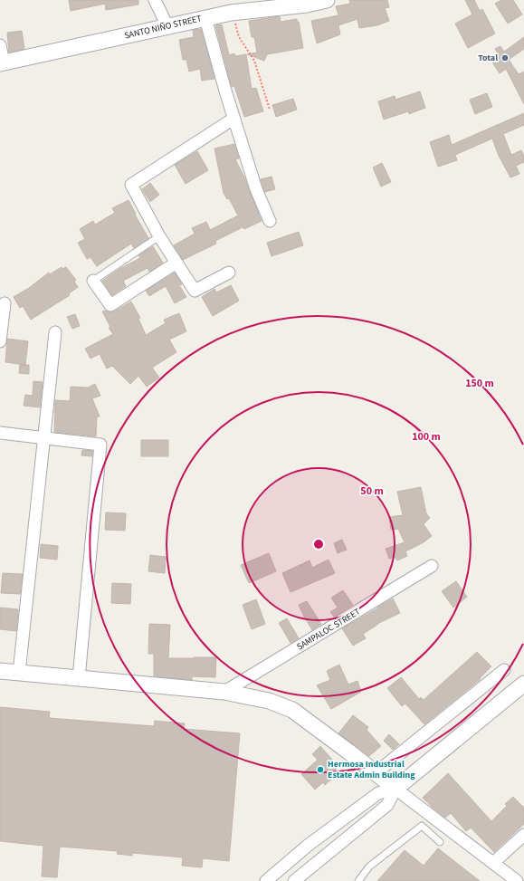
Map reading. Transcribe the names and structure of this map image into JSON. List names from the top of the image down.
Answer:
{
  "streets": {
    "street": ["SANTO NIÑO STREET", "SAMPALOC STREET"]
  },
  "places": ["Total", "Hermosa Industrial Estate Admin Building"],
  "rings": ["150 m", "100 m", "50 m"]
}
